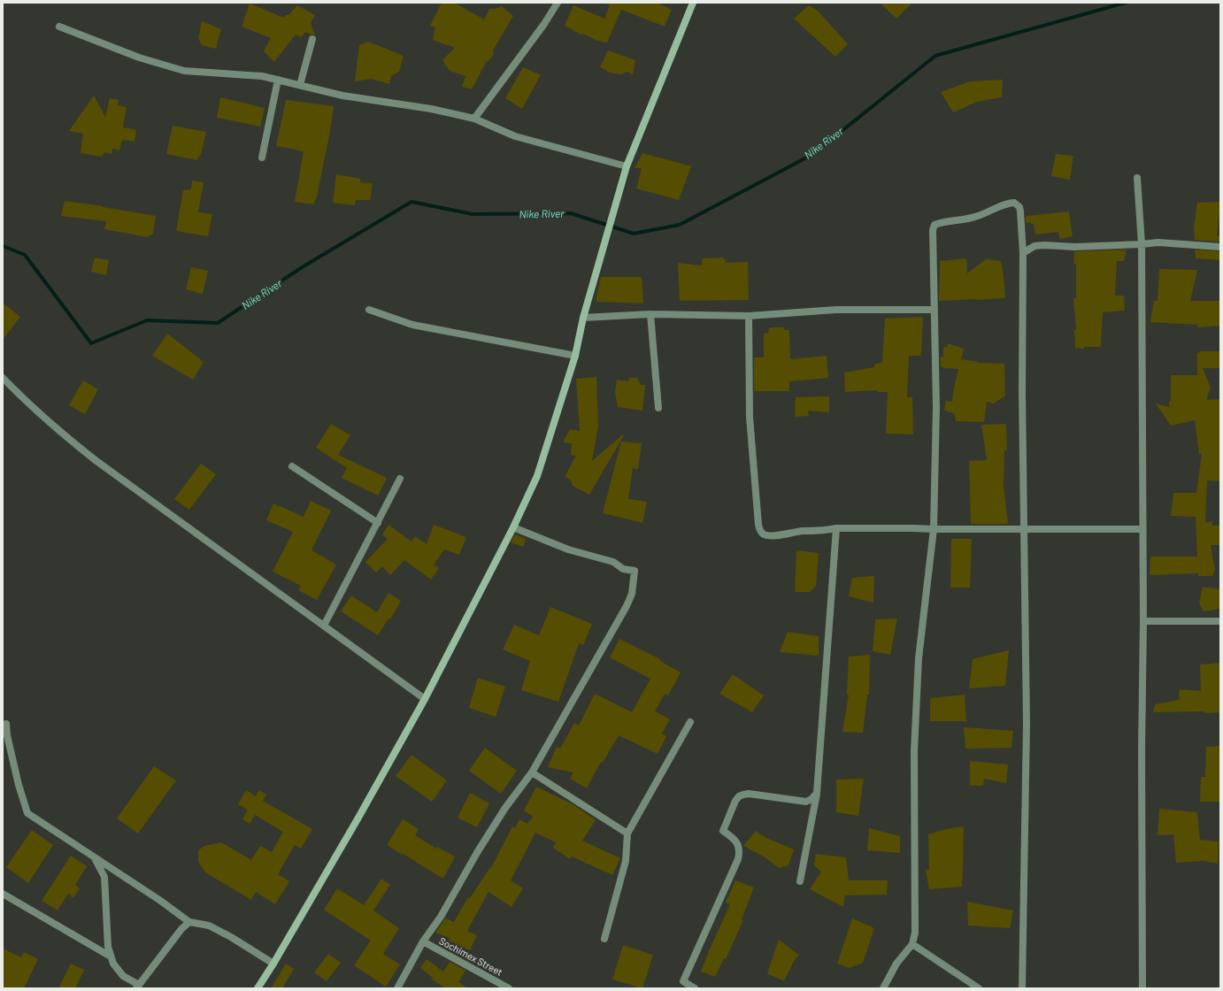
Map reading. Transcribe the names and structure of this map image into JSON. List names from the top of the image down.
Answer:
{
  "streets": {
    "street": ["Sochimex Street"]
  },
  "water": ["Nike River"]
}
